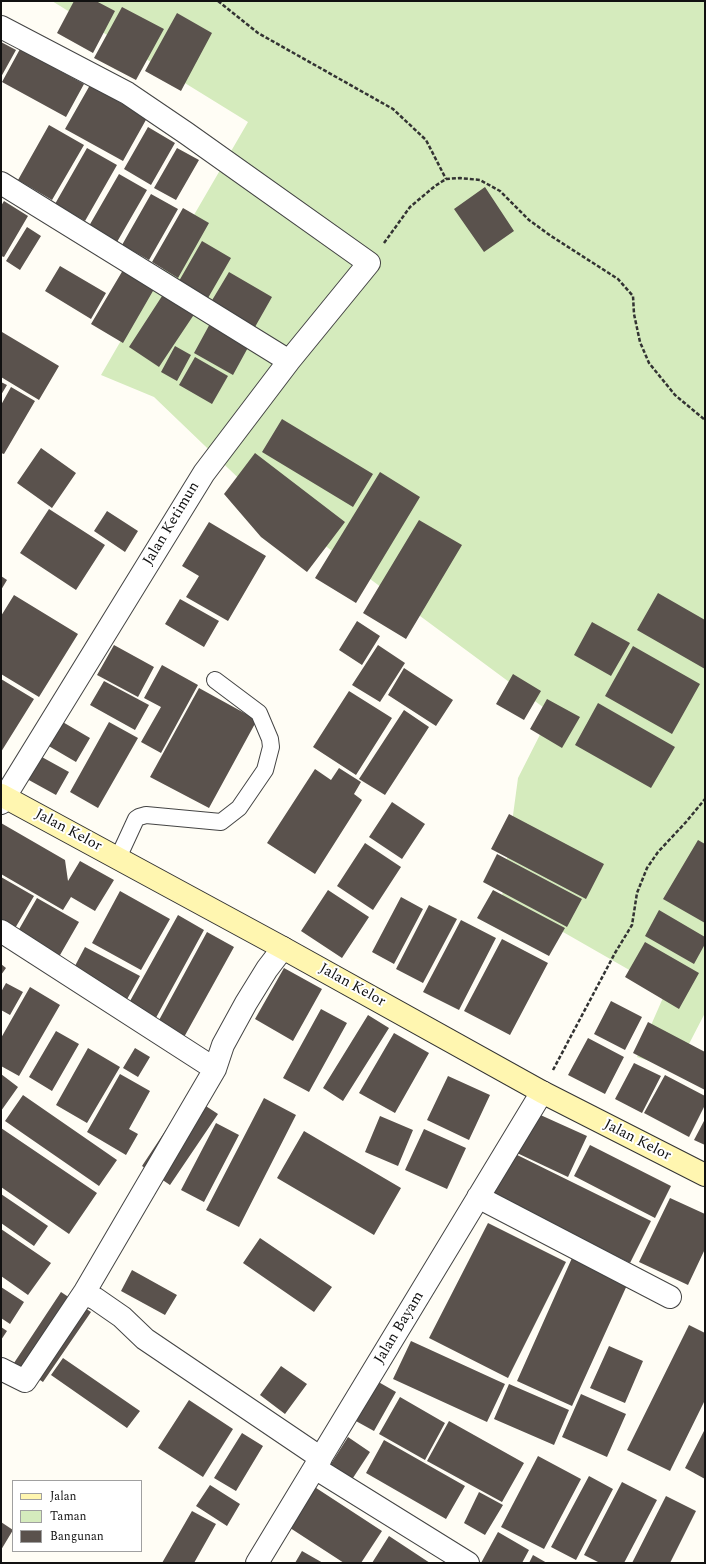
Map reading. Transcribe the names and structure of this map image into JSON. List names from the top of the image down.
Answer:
{
  "streets": {
    "street": ["Jalan Ketimun", "Jalan Kelor", "Jalan Bayam"]
  },
  "crossings": [
    ["Jalan Ketimun", "Jalan Kelor"],
    ["Jalan Kelor", "Jalan Bayam"]
  ],
  "legend": ["Jalan", "Taman", "Bangunan"]
}
